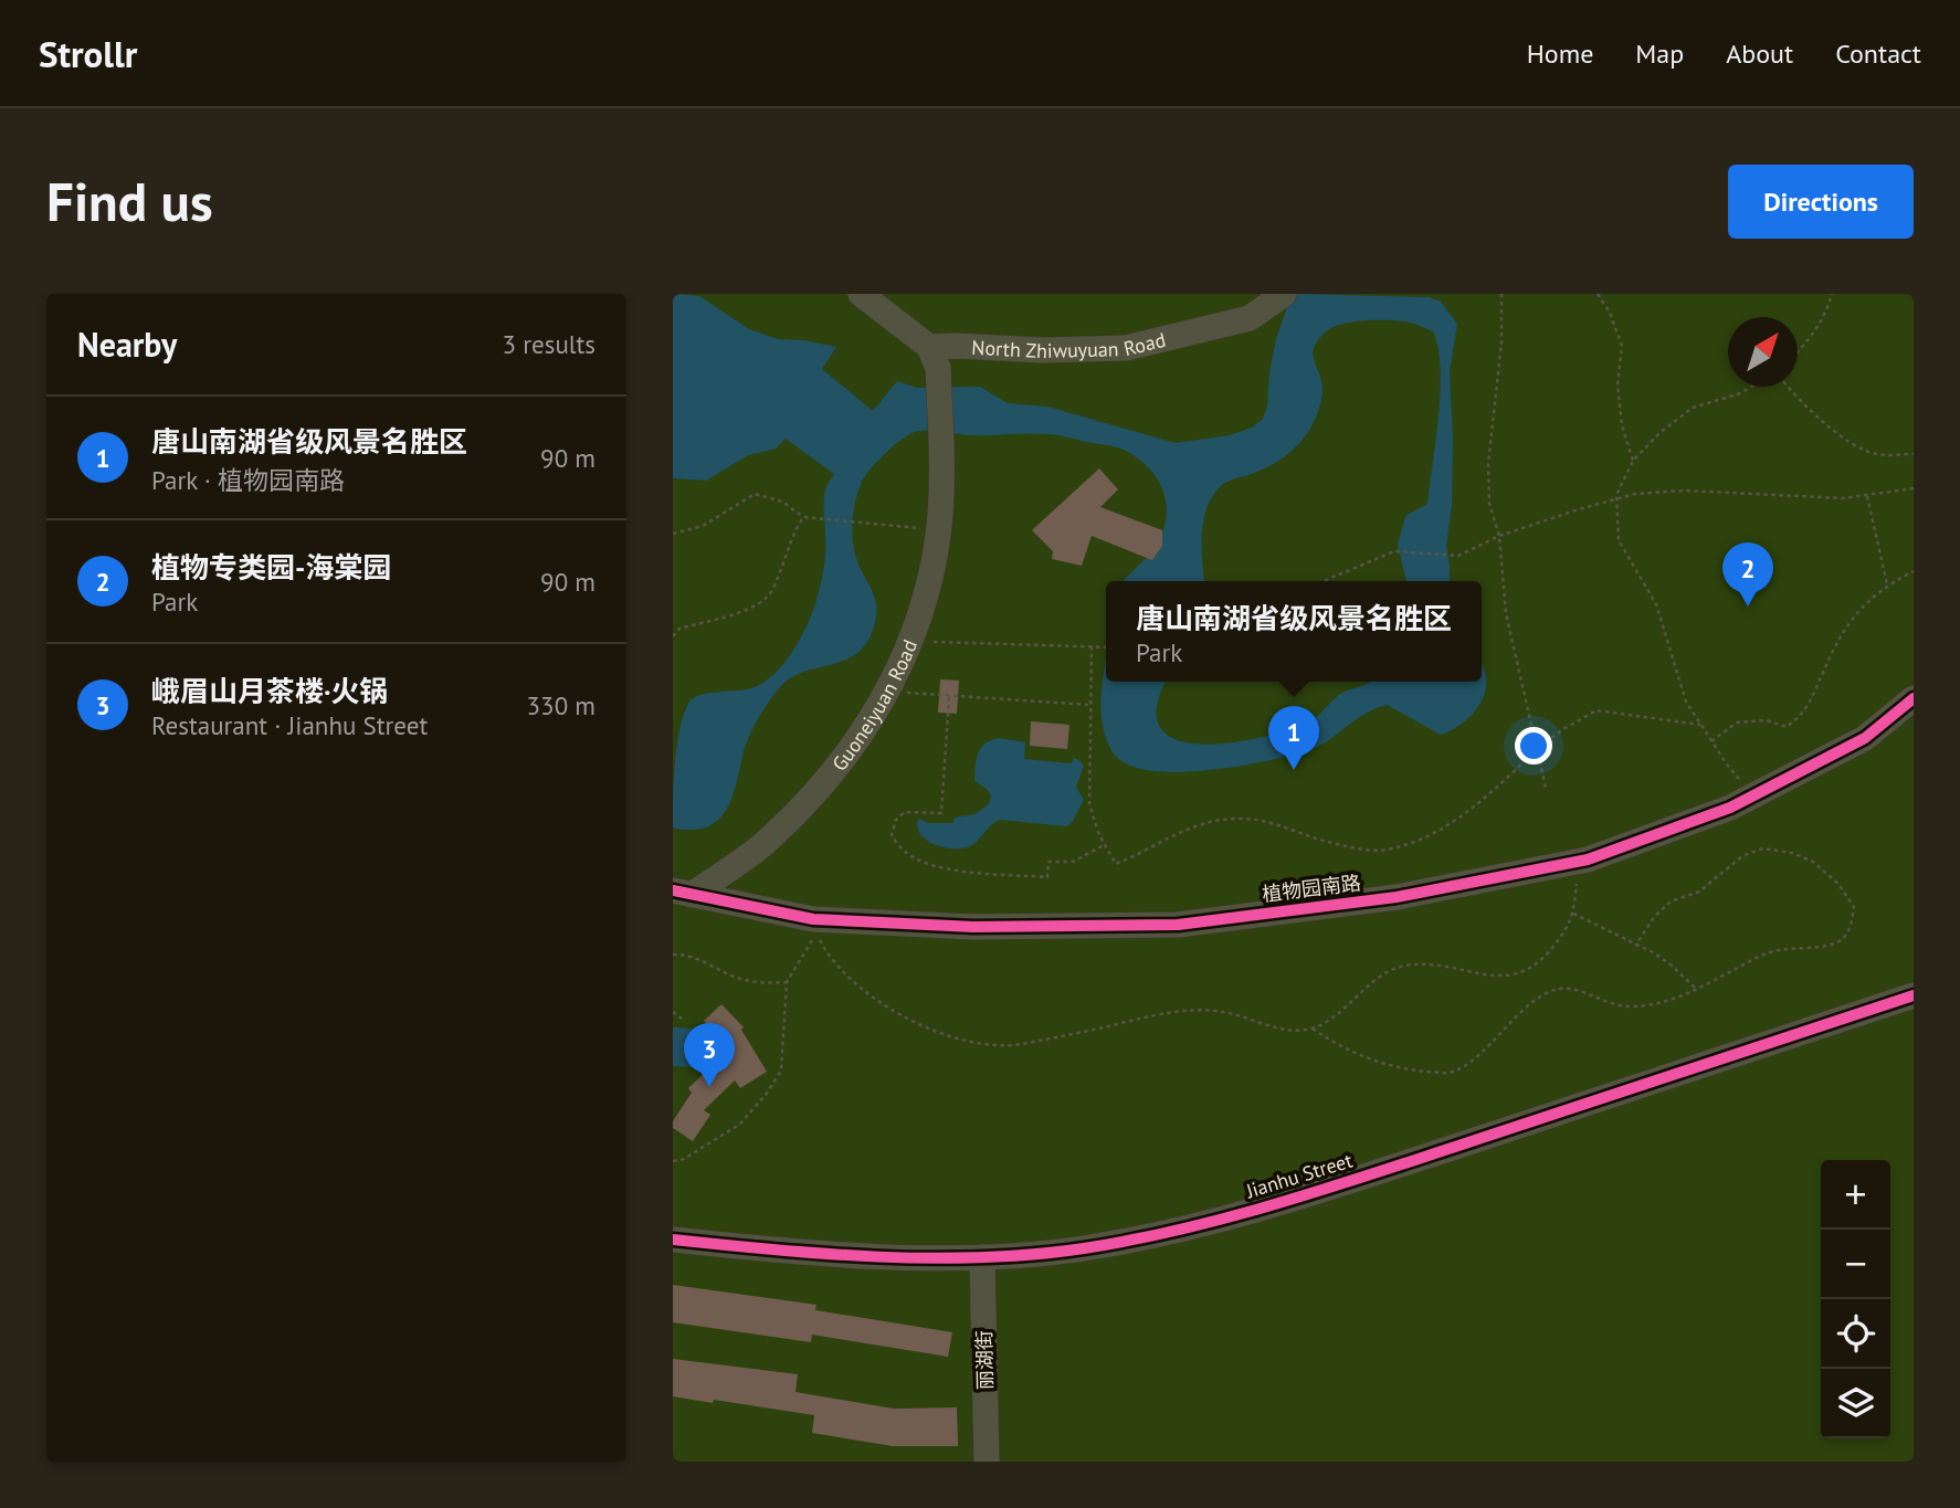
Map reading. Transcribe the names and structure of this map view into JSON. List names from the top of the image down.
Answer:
{
  "streets": {
    "street": [
      "North Zhiwuyuan Road",
      "Guoneiyuan Road",
      "植物园南路",
      "Jianhu Street",
      "丽湖街"
    ]
  },
  "crossings": [
    ["North Zhiwuyuan Road", "Guoneiyuan Road"],
    ["Guoneiyuan Road", "植物园南路"],
    ["Jianhu Street", "丽湖街"]
  ],
  "north": "top right",
  "page": {
    "header": "Strollr",
    "nav": [
      "Home",
      "Map",
      "About",
      "Contact"
    ],
    "buttons": "Directions",
    "title": "Find us",
    "heading": ["Nearby", "3 results"],
    "list": [
      {
        "mark": "1",
        "name": "唐山南湖省级风景名胜区",
        "note": "Park · 植物园南路",
        "value": "90 m"
      },
      {
        "mark": "2",
        "name": "植物专类园-海棠园",
        "note": "Park",
        "value": "90 m"
      },
      {
        "mark": "3",
        "name": "峨眉山月茶楼·火锅",
        "note": "Restaurant · Jianhu Street",
        "value": "330 m"
      }
    ],
    "pins": ["2", "1", "3"],
    "popup": ["唐山南湖省级风景名胜区", "Park"],
    "map_buttons": ["+", "−"]
  }
}
